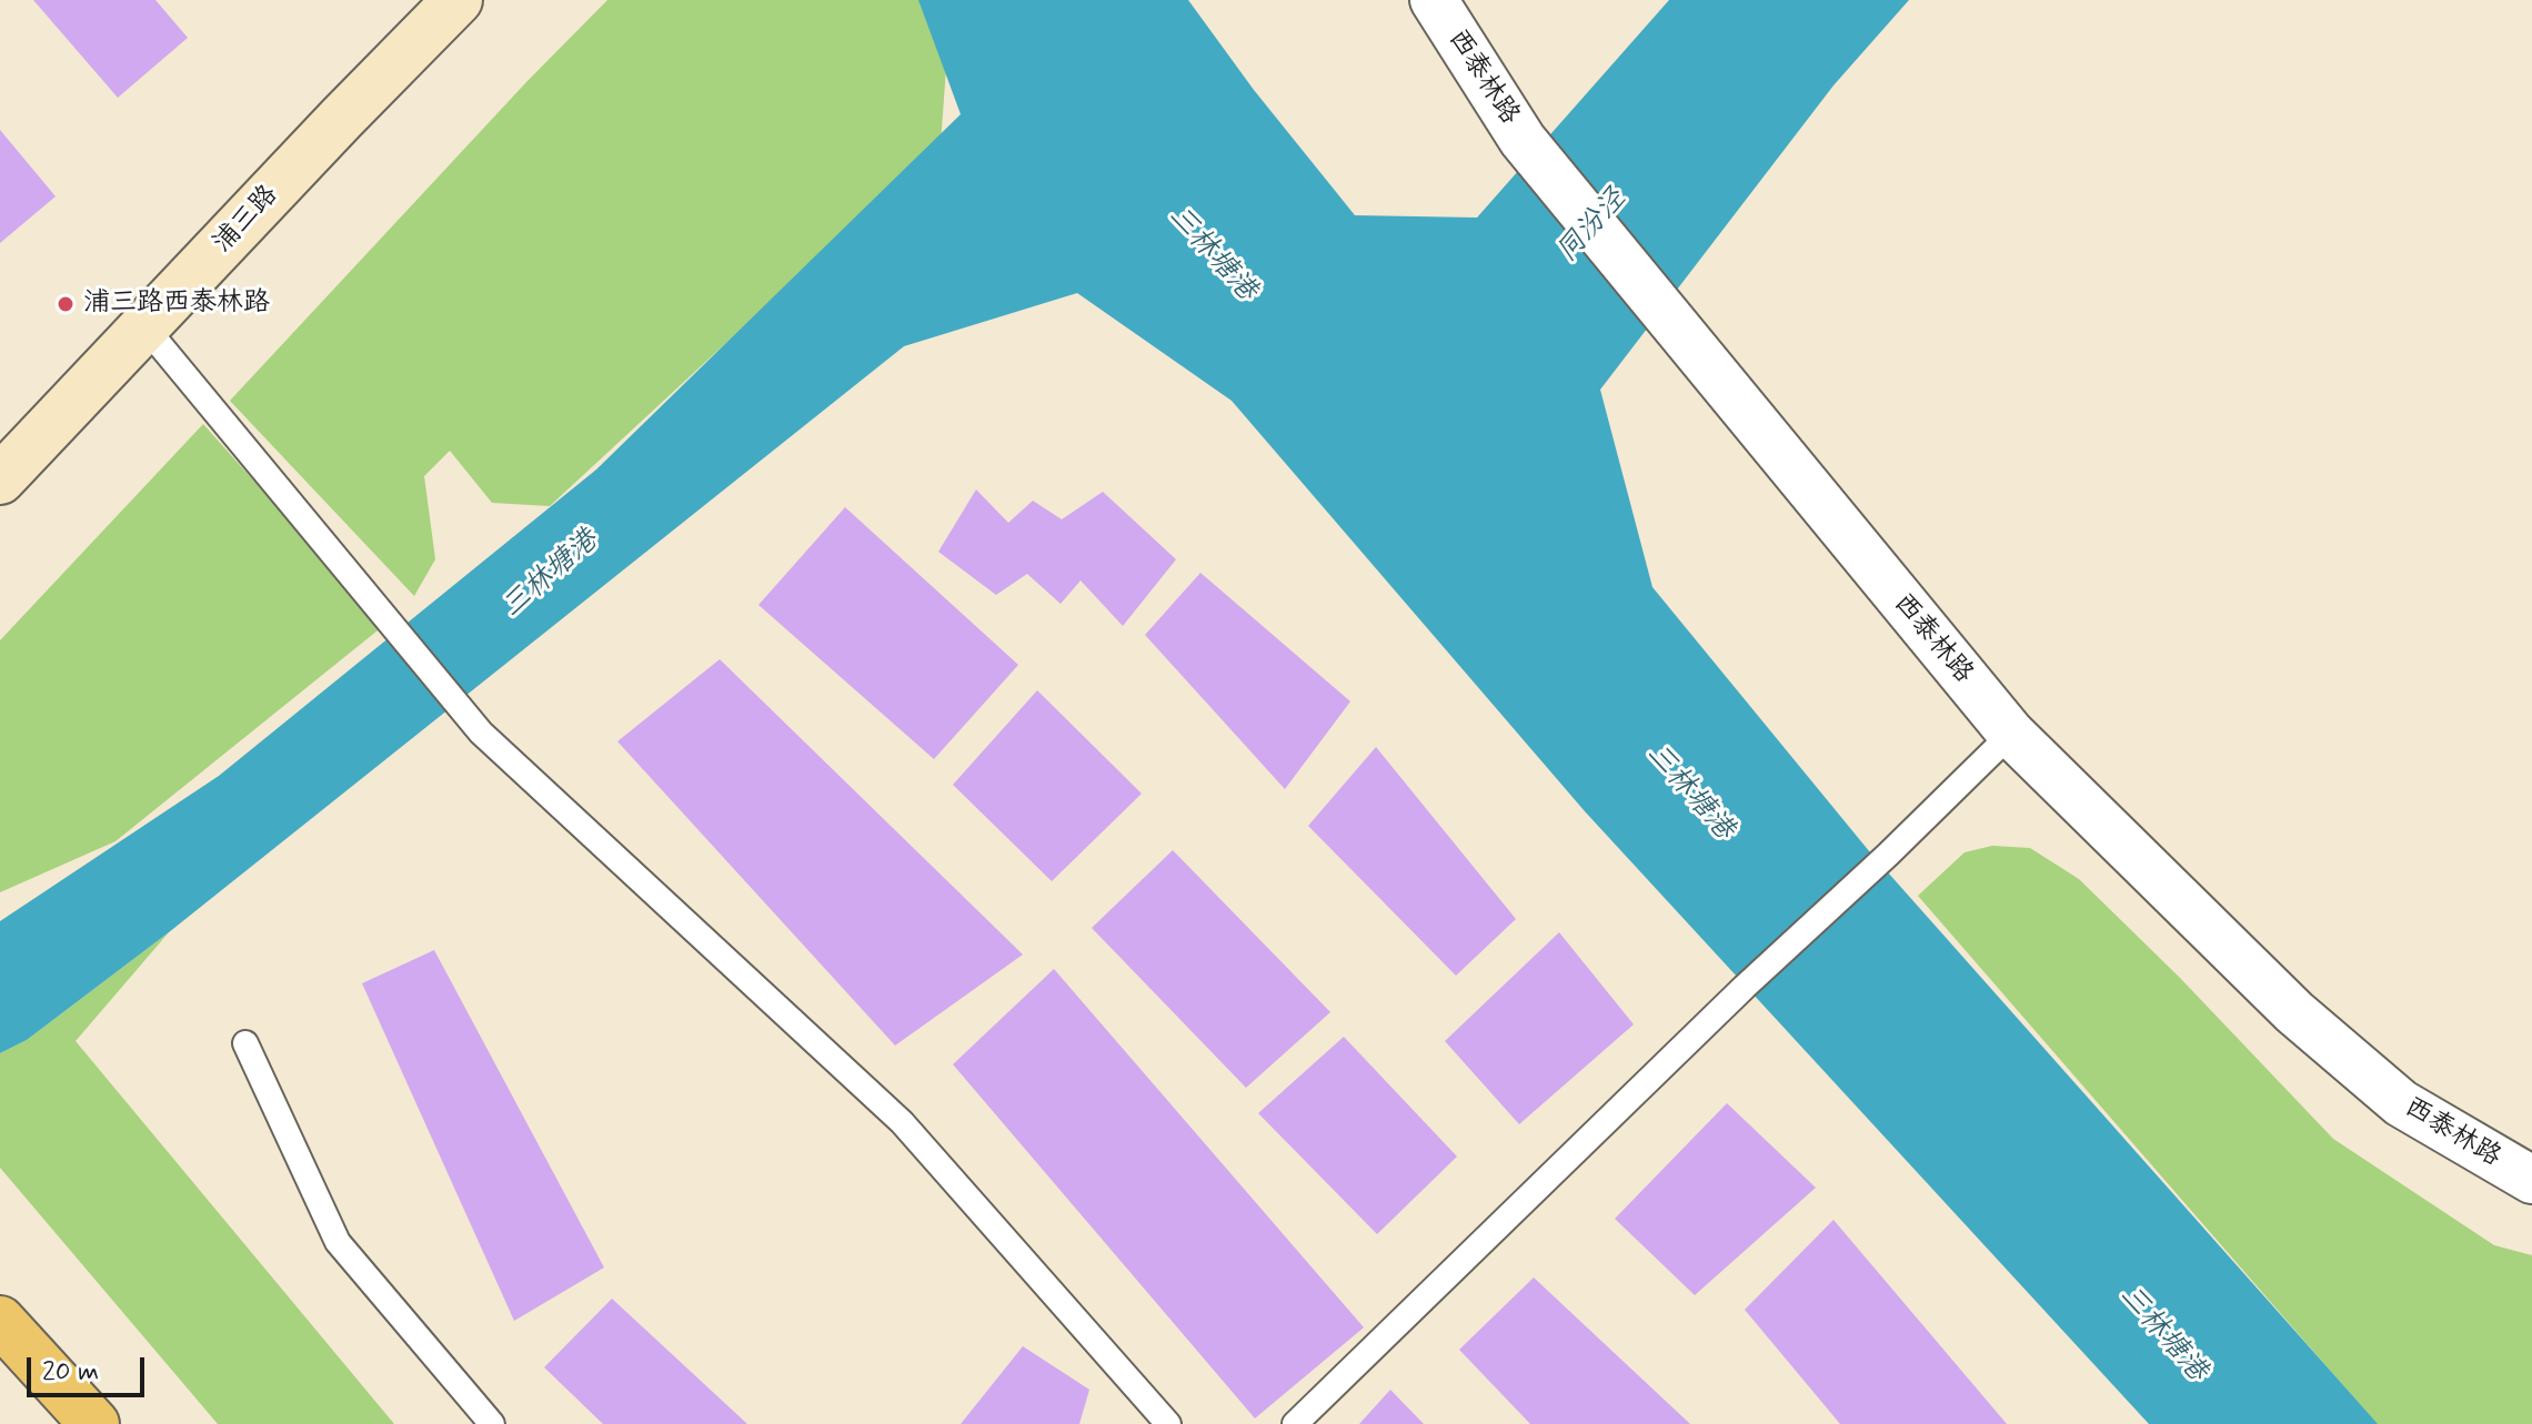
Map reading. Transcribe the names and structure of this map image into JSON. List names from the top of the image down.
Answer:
{
  "streets": {
    "street": ["西泰林路", "浦三路"]
  },
  "water": ["同汾泾", "三林塘港"],
  "places": ["浦三路西泰林路"],
  "scale_bar": "20 m"
}
